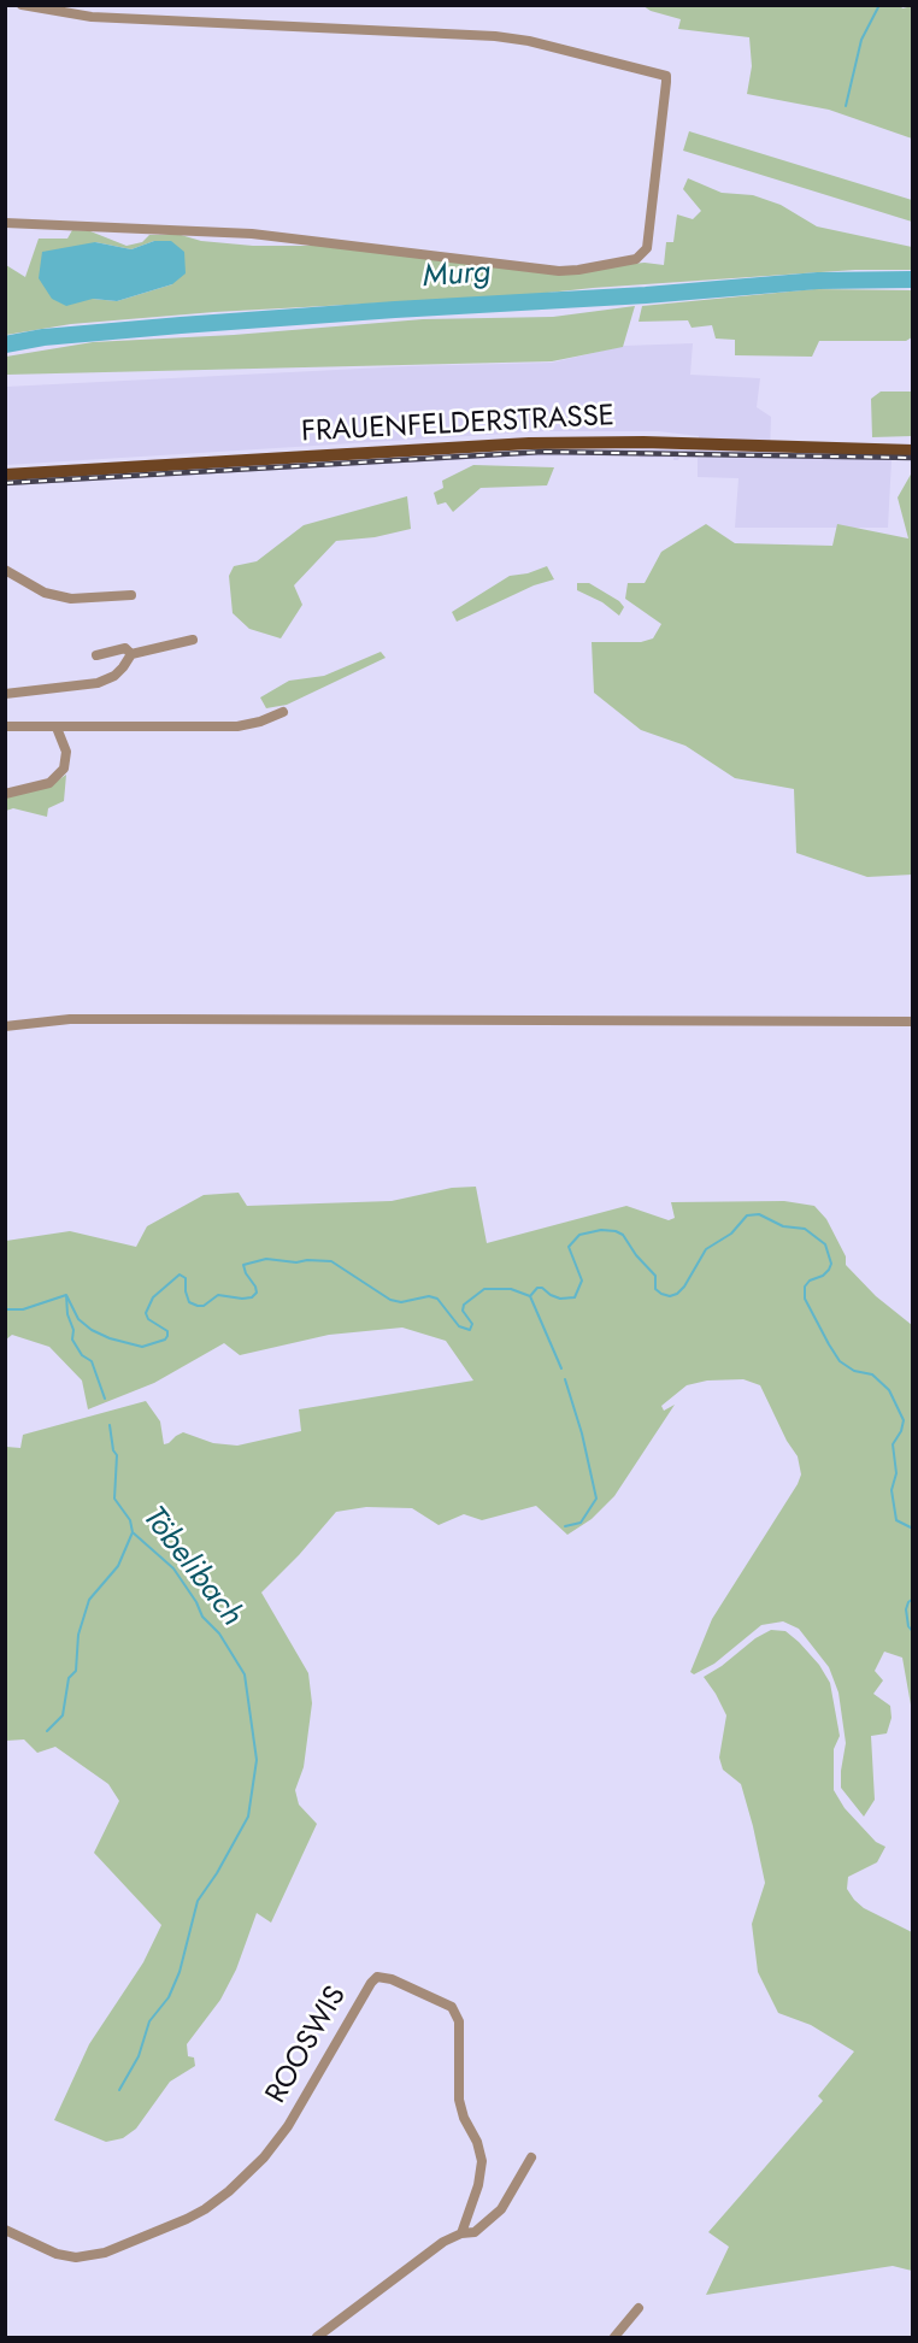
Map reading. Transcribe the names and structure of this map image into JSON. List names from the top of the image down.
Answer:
{
  "streets": {
    "main road": ["FRAUENFELDERSTRASSE"],
    "street": ["ROOSWIS"]
  },
  "water": ["Murg", "Töbelibach"]
}
